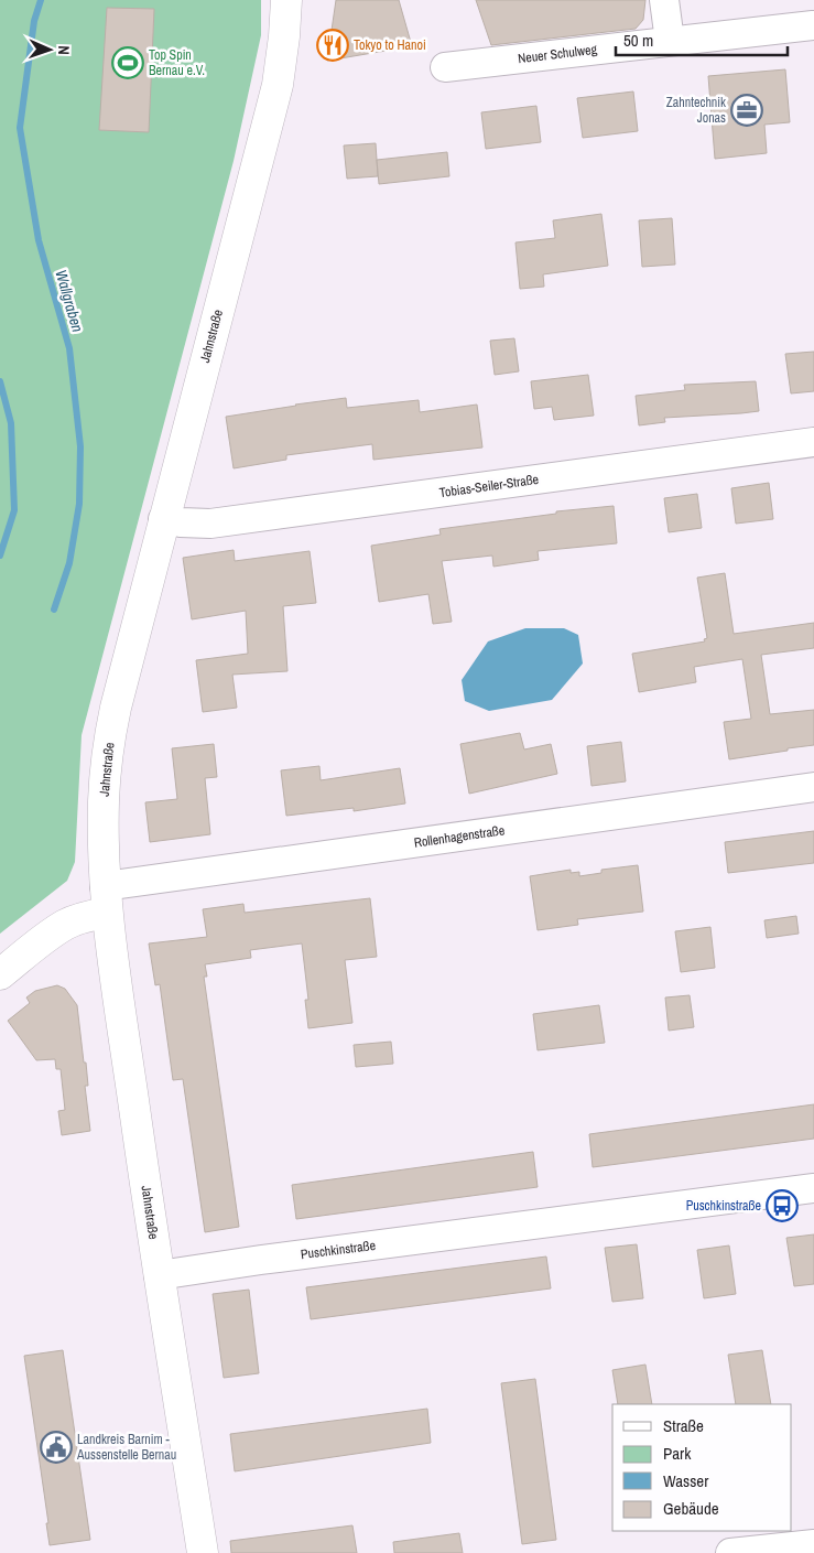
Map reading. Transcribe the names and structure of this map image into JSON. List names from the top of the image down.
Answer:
{
  "streets": {
    "main road": ["Jahnstraße"],
    "street": [
      "Neuer Schulweg",
      "Tobias-Seiler-Straße",
      "Rollenhagenstraße",
      "Puschkinstraße"
    ]
  },
  "crossings": [
    ["Jahnstraße", "Tobias-Seiler-Straße"],
    ["Jahnstraße", "Rollenhagenstraße"],
    ["Jahnstraße", "Puschkinstraße"]
  ],
  "water": ["Wallgraben"],
  "places": {
    "restaurant": ["Tokyo to Hanoi"],
    "sports": ["Top Spin Bernau e.V."],
    "office": ["Zahntechnik Jonas"],
    "bus stop": ["Puschkinstraße"],
    "public building": ["Landkreis Barnim - Aussenstelle Bernau"]
  },
  "legend": [
    "Straße",
    "Park",
    "Wasser",
    "Gebäude"
  ],
  "scale_bar": "50 m",
  "north": "right"
}
